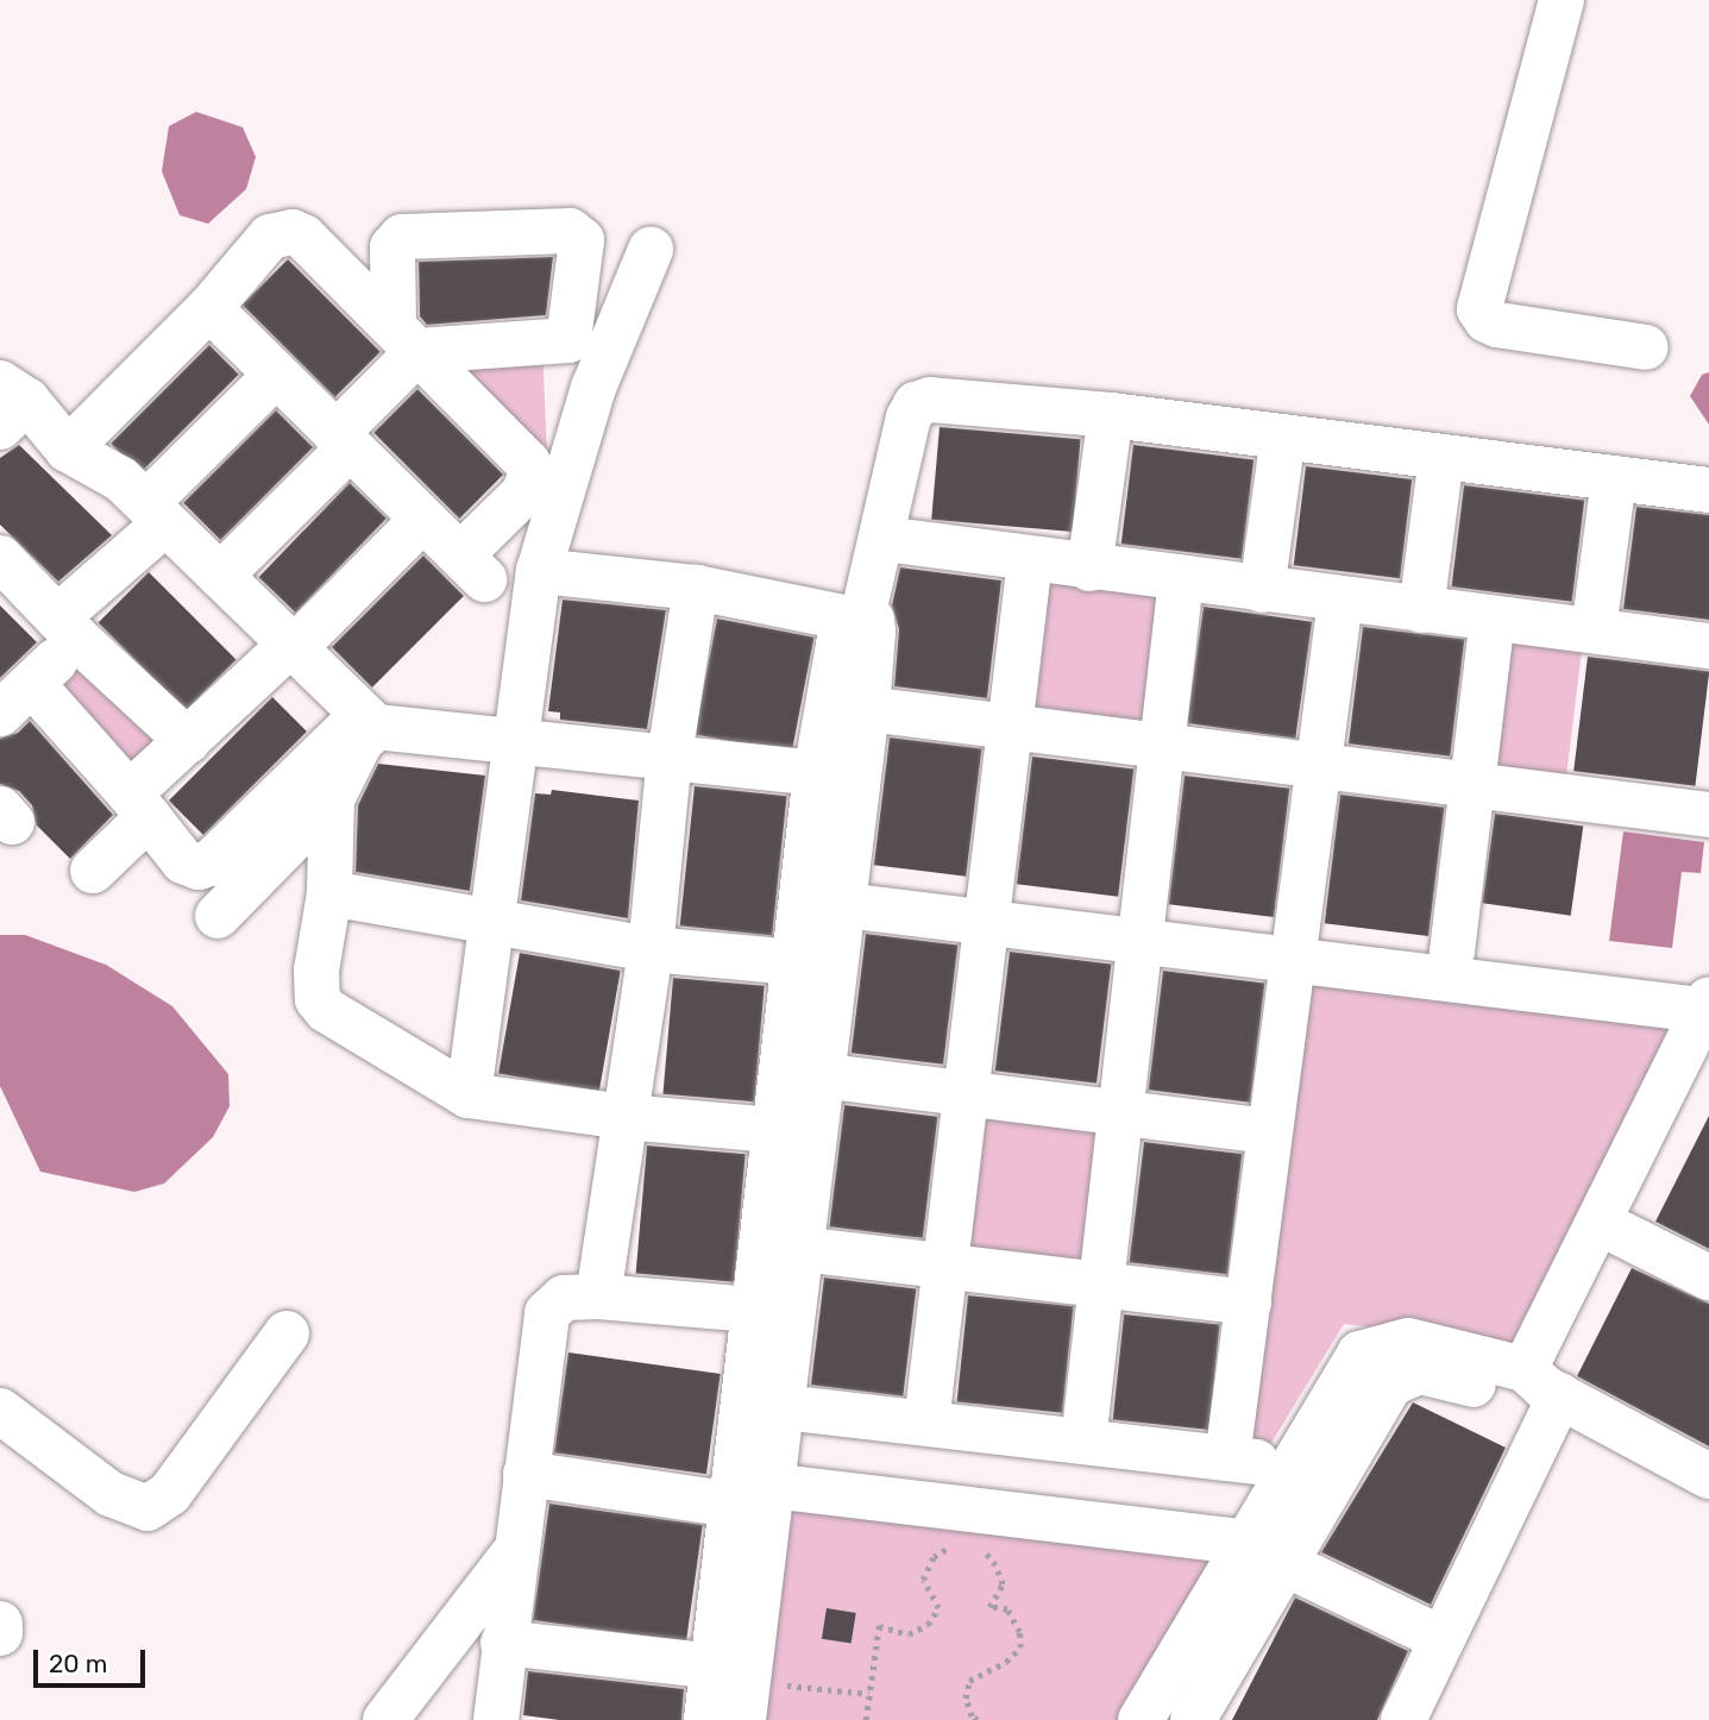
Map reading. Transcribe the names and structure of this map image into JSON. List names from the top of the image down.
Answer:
{
  "scale_bar": "20 m"
}
